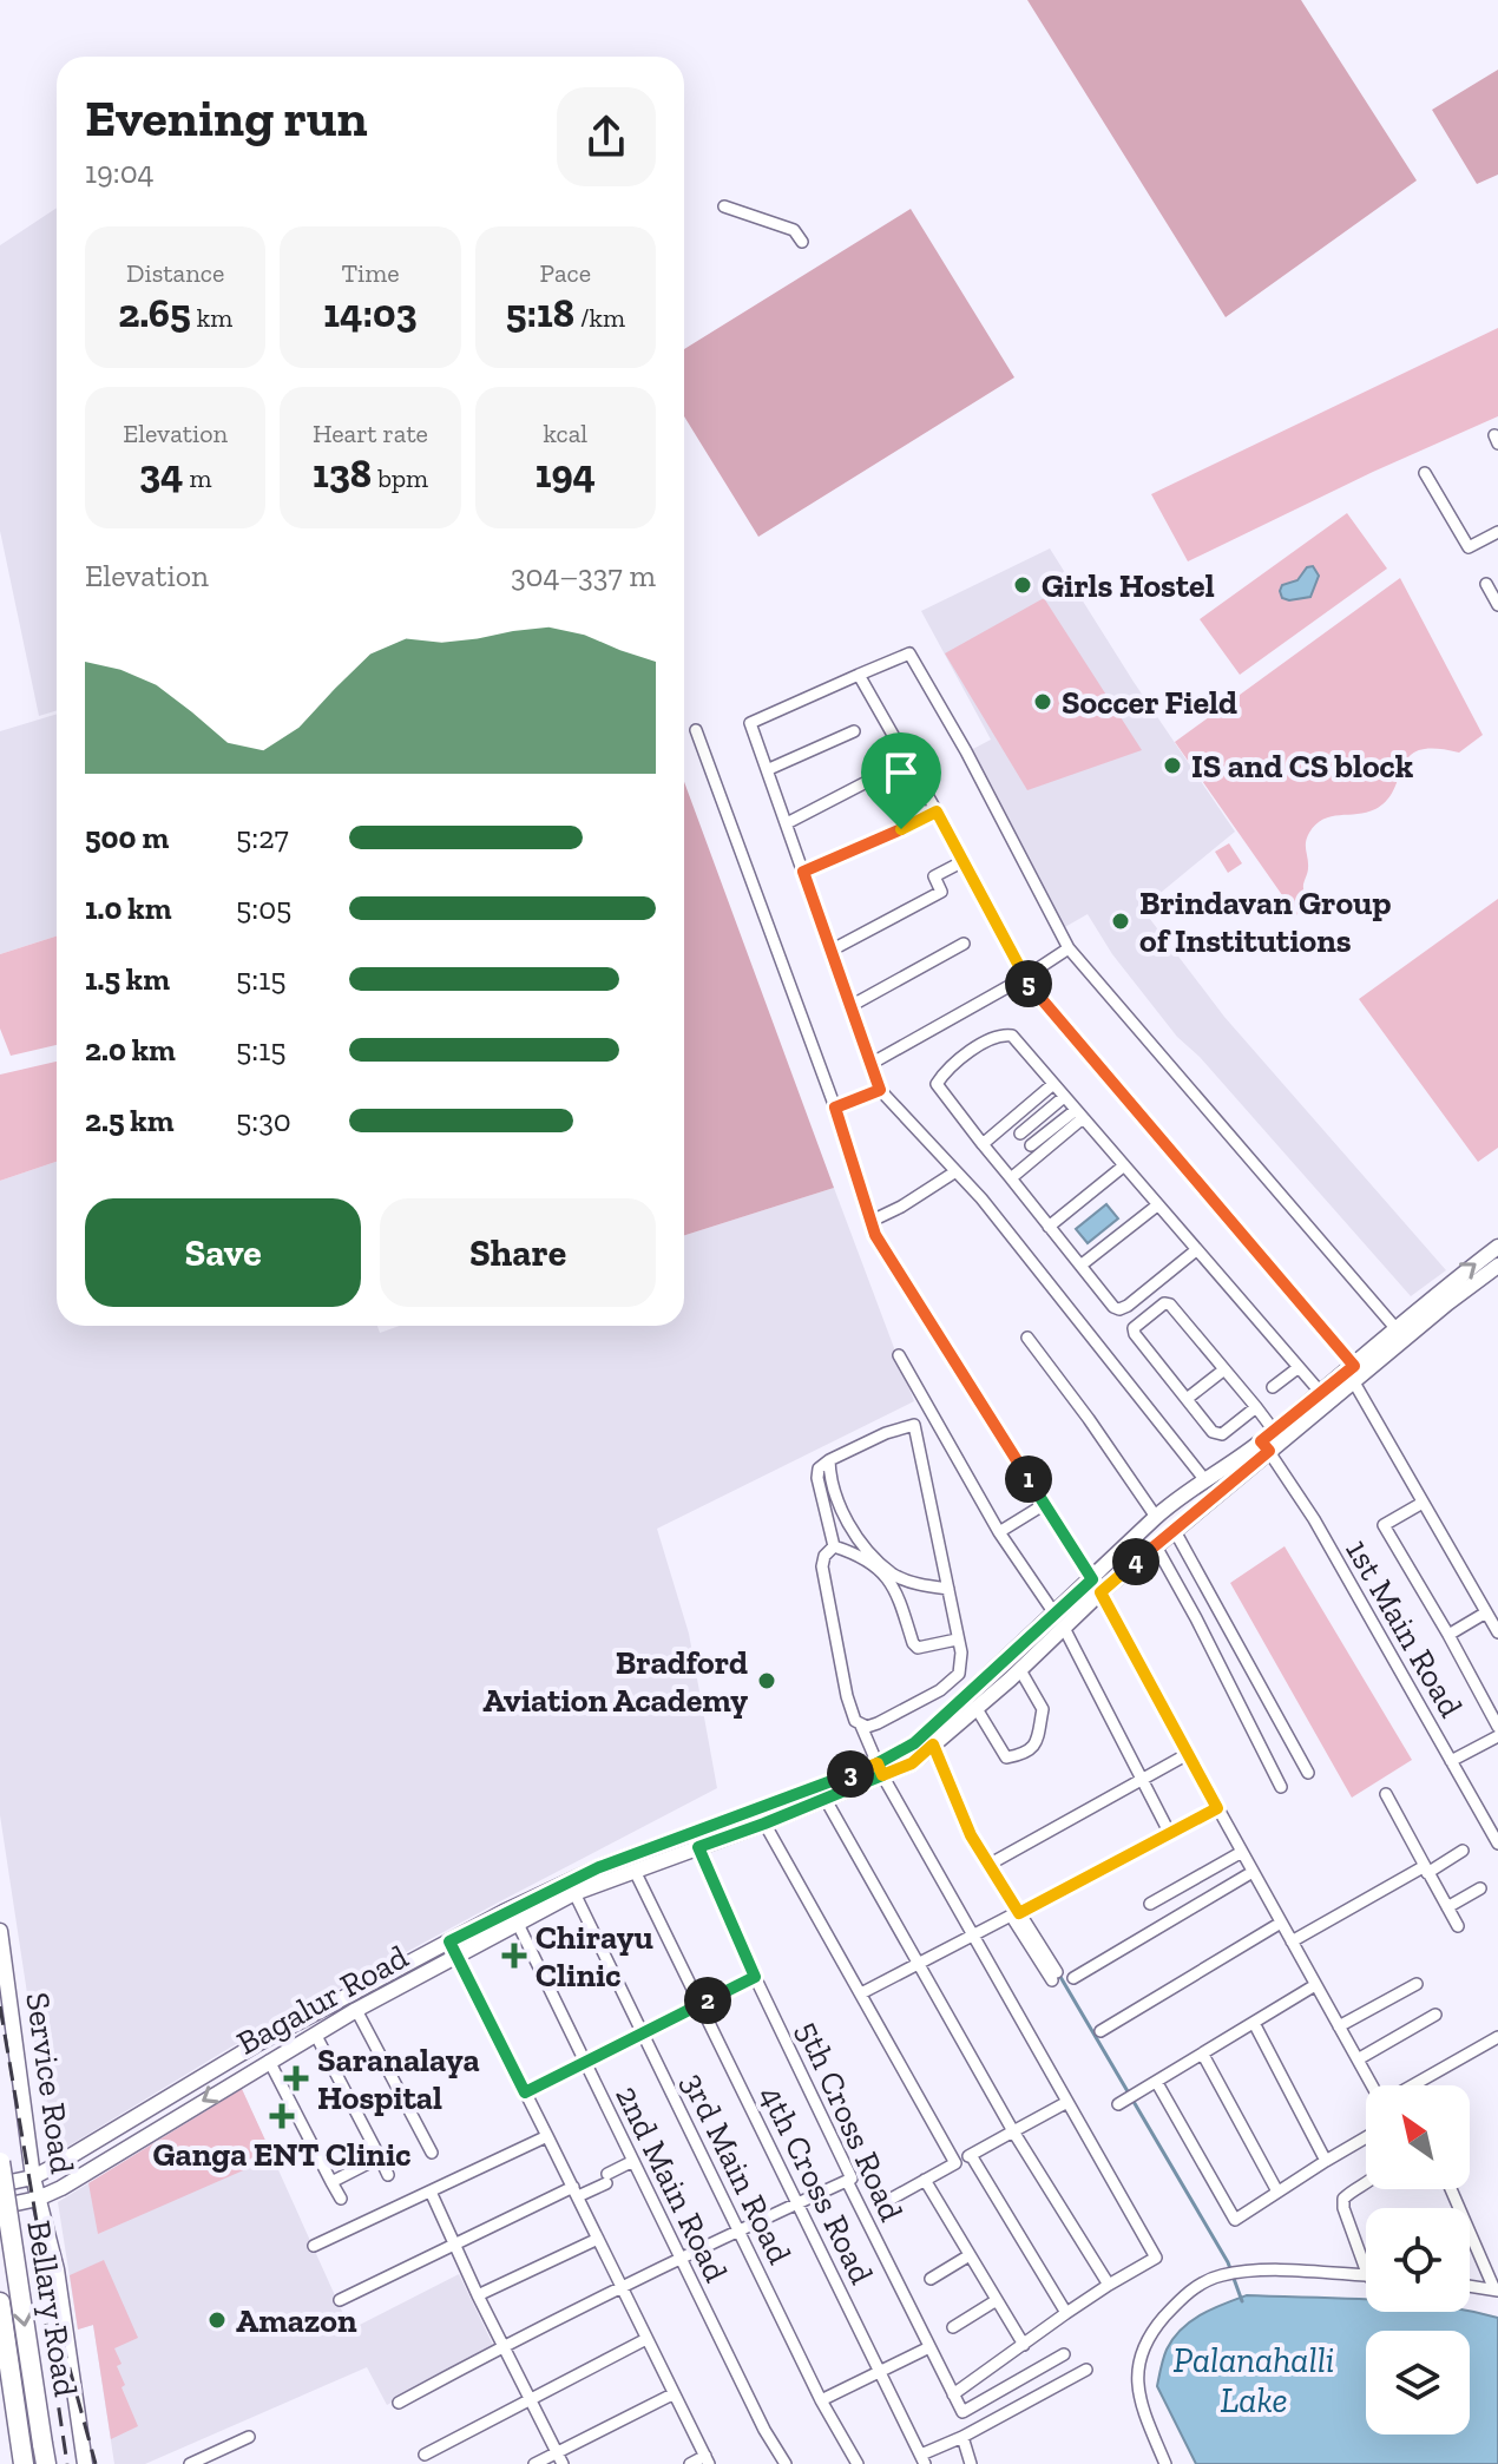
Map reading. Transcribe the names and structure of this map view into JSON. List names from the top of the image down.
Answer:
{
  "streets": {
    "highway": ["Bellary Road"],
    "main road": ["Bagalur Road", "Service Road"],
    "street": [
      "1st Main Road",
      "5th Cross Road",
      "3rd Main Road",
      "2nd Main Road",
      "4th Cross Road"
    ]
  },
  "crossings": [
    ["1st Main Road", "Bagalur Road"],
    ["Bagalur Road", "Service Road"],
    ["Bagalur Road", "5th Cross Road"],
    ["Bagalur Road", "3rd Main Road"],
    ["Bagalur Road", "2nd Main Road"],
    ["Bagalur Road", "4th Cross Road"]
  ],
  "water": ["Palanahalli Lake"],
  "places": {
    "other": [
      "Girls Hostel",
      "Soccer Field",
      "IS and CS block",
      "Brindavan Group of Institutions",
      "Bradford Aviation Academy",
      "Amazon"
    ],
    "health": ["Chirayu Clinic", "Saranalaya Hospital", "Ganga ENT Clinic"]
  },
  "north": "top left",
  "page": {
    "heading": ["Evening run", "19:04"],
    "stats": [
      ["Distance", "2.65 km"],
      ["Time", "14:03"],
      ["Pace", "5:18 /km"],
      ["Elevation", "34 m"],
      ["Heart rate", "138 bpm"],
      ["kcal", "194"]
    ],
    "chart": ["Elevation", "304–337 m"],
    "list": [
      {
        "name": "500 m",
        "note": "5:27"
      },
      {
        "name": "1.0 km",
        "note": "5:05"
      },
      {
        "name": "1.5 km",
        "note": "5:15"
      },
      {
        "name": "2.0 km",
        "note": "5:15"
      },
      {
        "name": "2.5 km",
        "note": "5:30"
      }
    ],
    "pins": [
      "5",
      "1",
      "4",
      "3",
      "2"
    ],
    "buttons": ["Save", "Share"]
  }
}
